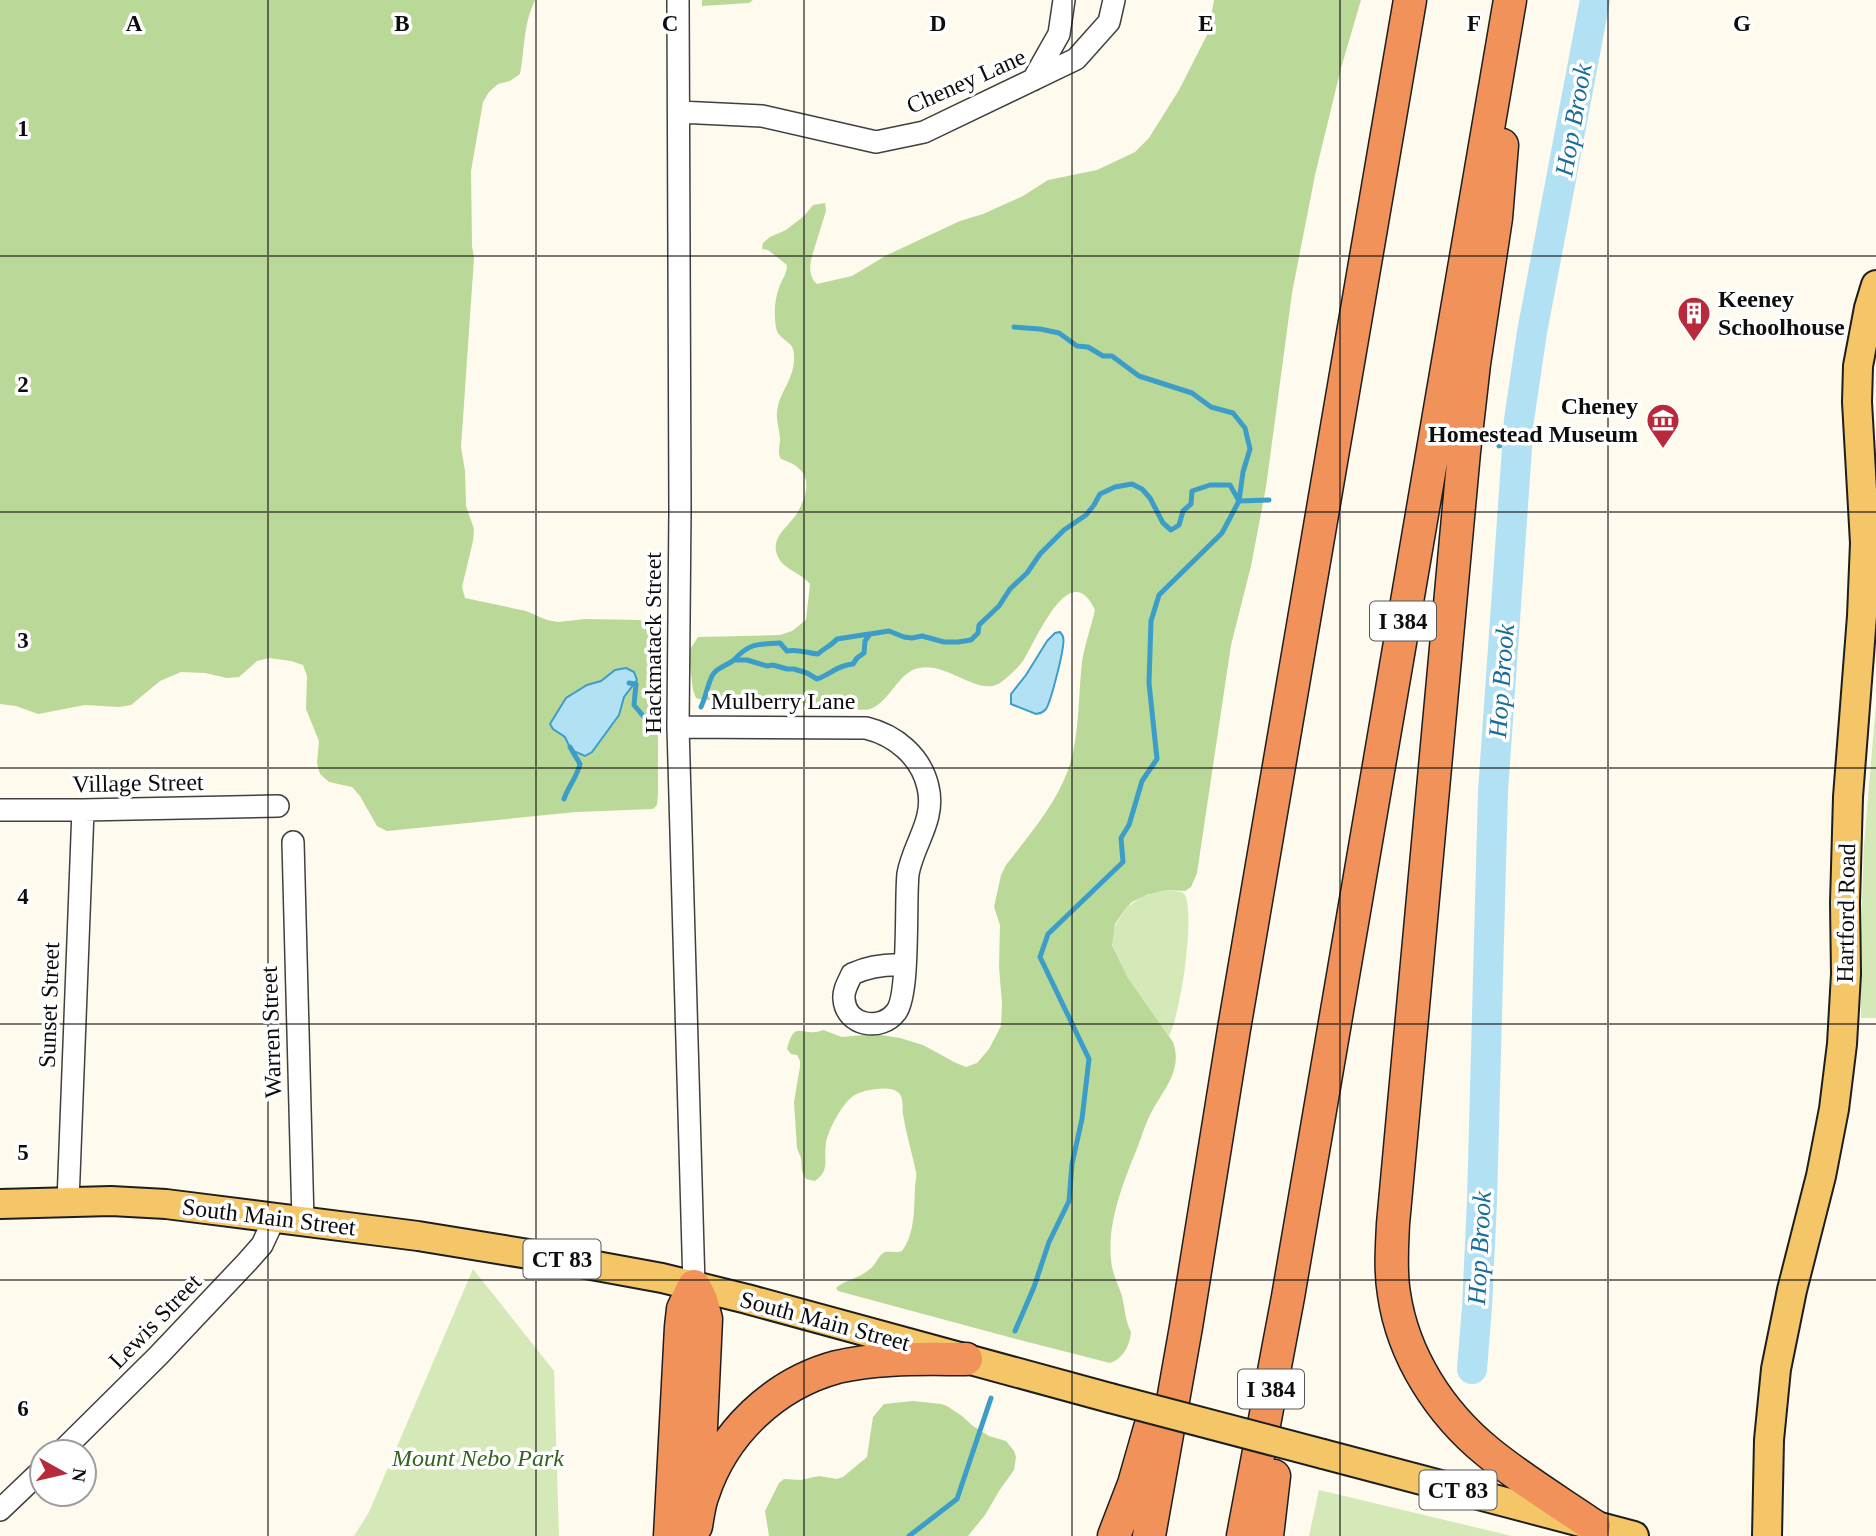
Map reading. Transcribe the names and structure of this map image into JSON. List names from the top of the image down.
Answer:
{
  "streets": {
    "highway": ["I 384"],
    "main road": ["Hartford Road", "South Main Street", "CT 83"],
    "street": [
      "Cheney Lane",
      "Hackmatack Street",
      "Mulberry Lane",
      "Village Street",
      "Sunset Street",
      "Warren Street",
      "Lewis Street"
    ]
  },
  "crossings": [
    ["Cheney Lane", "Hackmatack Street"],
    ["Hackmatack Street", "Mulberry Lane"],
    ["Hackmatack Street", "South Main Street"],
    ["Village Street", "Sunset Street"],
    ["Sunset Street", "South Main Street"],
    ["Warren Street", "South Main Street"],
    ["South Main Street", "Lewis Street"]
  ],
  "water": ["Hop Brook"],
  "parks": ["Mount Nebo Park"],
  "places": {
    "building": ["Keeney Schoolhouse"],
    "museum": ["Cheney Homestead Museum"]
  },
  "north": "right",
  "grid": {
    "columns": [
      "A",
      "B",
      "C",
      "D",
      "E",
      "F",
      "G"
    ],
    "rows": [
      "1",
      "2",
      "3",
      "4",
      "5",
      "6"
    ]
  }
}
